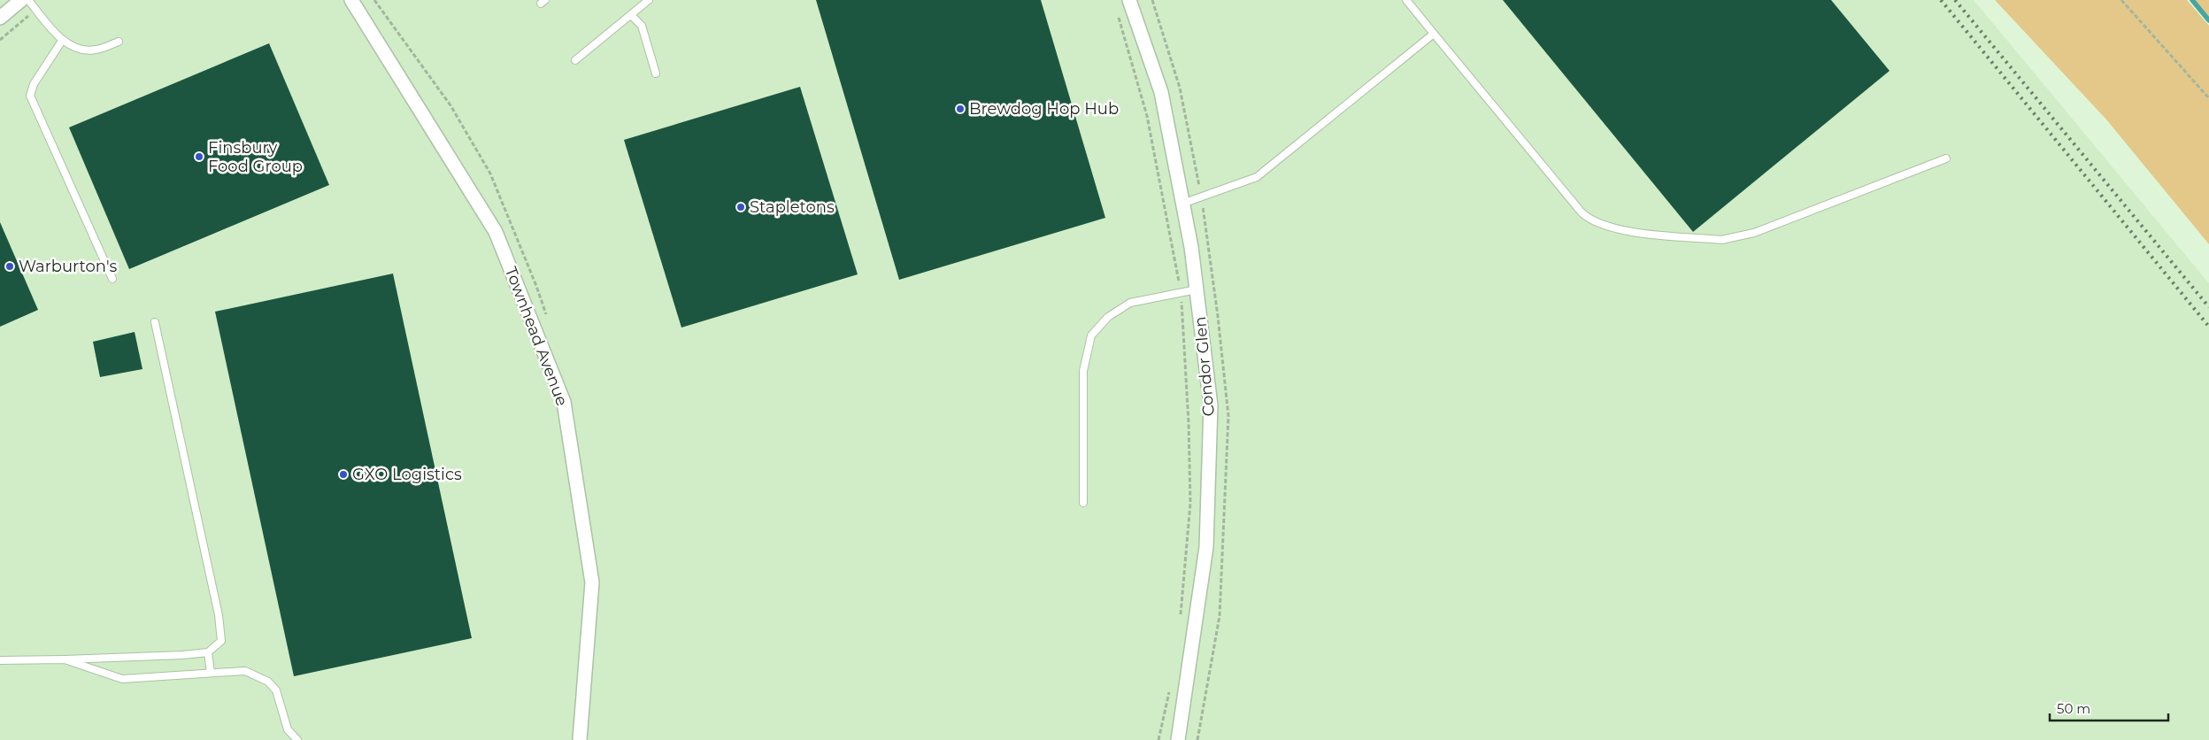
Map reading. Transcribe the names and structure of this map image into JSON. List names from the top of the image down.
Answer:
{
  "streets": {
    "street": ["Townhead Avenue", "Condor Glen"]
  },
  "places": [
    "Brewdog Hop Hub",
    "Finsbury Food Group",
    "Stapletons",
    "Warburton's",
    "GXO Logistics"
  ],
  "scale_bar": "50 m"
}
